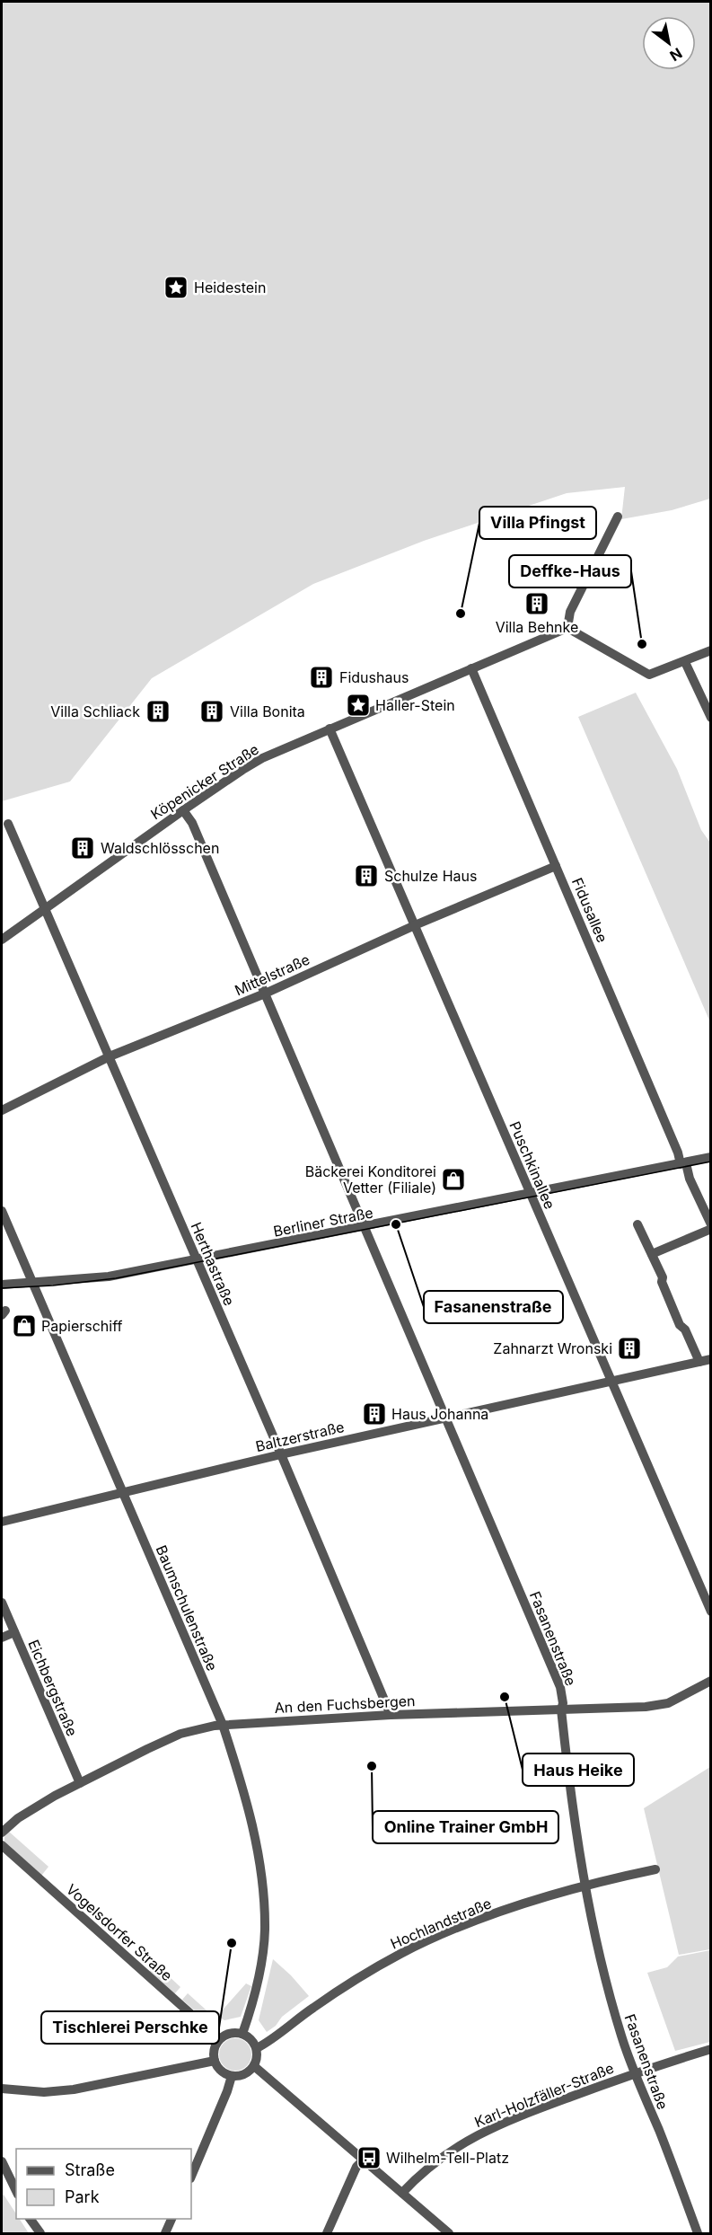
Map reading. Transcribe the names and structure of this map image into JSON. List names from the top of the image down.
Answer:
{
  "streets": {
    "street": [
      "Köpenicker Straße",
      "Fidusallee",
      "Mittelstraße",
      "Puschkinallee",
      "Berliner Straße",
      "Herthastraße",
      "Baltzerstraße",
      "Baumschulenstraße",
      "Fasanenstraße",
      "Eichbergstraße",
      "An den Fuchsbergen",
      "Hochlandstraße",
      "Vogelsdorfer Straße",
      "Karl-Holzfäller-Straße"
    ]
  },
  "crossings": [
    ["Köpenicker Straße", "Fidusallee"],
    ["Köpenicker Straße", "Puschkinallee"],
    ["Köpenicker Straße", "Herthastraße"],
    ["Köpenicker Straße", "Fasanenstraße"],
    ["Fidusallee", "Mittelstraße"],
    ["Fidusallee", "Berliner Straße"],
    ["Mittelstraße", "Puschkinallee"],
    ["Mittelstraße", "Herthastraße"],
    ["Mittelstraße", "Fasanenstraße"],
    ["Puschkinallee", "Berliner Straße"],
    ["Puschkinallee", "Baltzerstraße"],
    ["Berliner Straße", "Herthastraße"],
    ["Berliner Straße", "Baumschulenstraße"],
    ["Berliner Straße", "Fasanenstraße"],
    ["Herthastraße", "Baltzerstraße"],
    ["Herthastraße", "An den Fuchsbergen"],
    ["Baltzerstraße", "Baumschulenstraße"],
    ["Baltzerstraße", "Fasanenstraße"],
    ["Baumschulenstraße", "An den Fuchsbergen"],
    ["Baumschulenstraße", "Hochlandstraße"],
    ["Baumschulenstraße", "Vogelsdorfer Straße"],
    ["Fasanenstraße", "An den Fuchsbergen"],
    ["Fasanenstraße", "Hochlandstraße"],
    ["Fasanenstraße", "Karl-Holzfäller-Straße"],
    ["Eichbergstraße", "An den Fuchsbergen"],
    ["Hochlandstraße", "Vogelsdorfer Straße"]
  ],
  "places": {
    "place": ["Heidestein", "Haller-Stein"],
    "building": [
      "Villa Behnke",
      "Fidushaus",
      "Villa Schliack",
      "Villa Bonita",
      "Waldschlösschen",
      "Schulze Haus",
      "Zahnarzt Wronski",
      "Haus Johanna"
    ],
    "other": [
      "Villa Pfingst",
      "Deffke-Haus",
      "Fasanenstraße",
      "Haus Heike",
      "Online Trainer GmbH",
      "Tischlerei Perschke"
    ],
    "shop": ["Bäckerei Konditorei Vetter (Filiale)", "Papierschiff"],
    "bus stop": ["Wilhelm-Tell-Platz"]
  },
  "legend": ["Straße", "Park"],
  "north": "bottom right"
}
